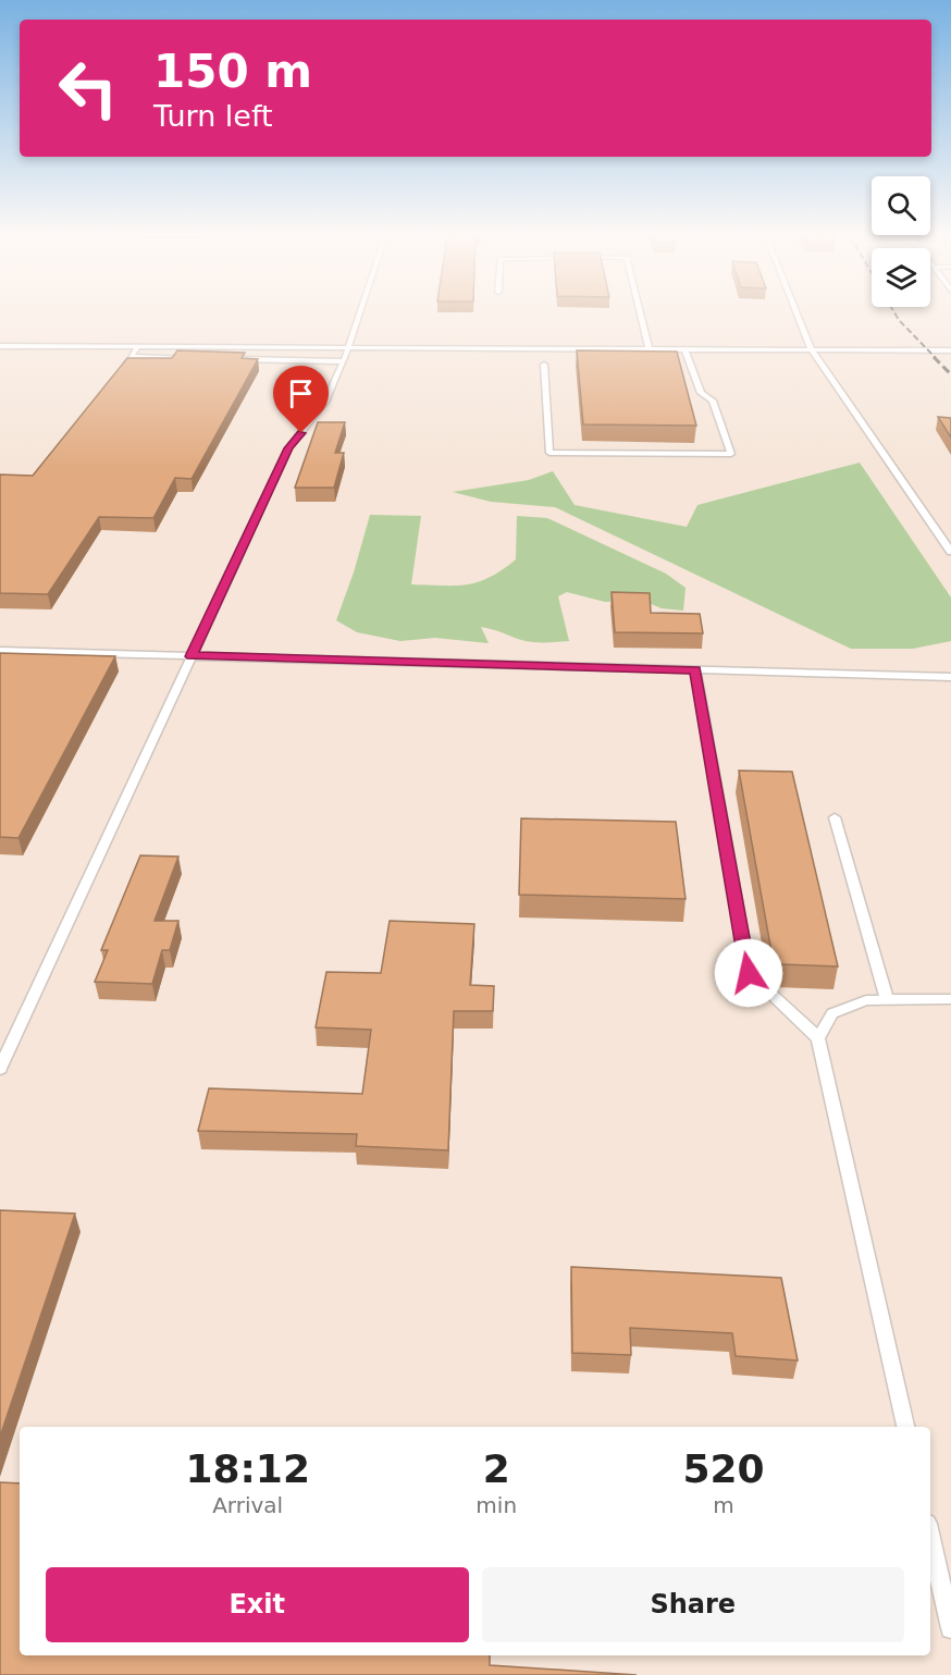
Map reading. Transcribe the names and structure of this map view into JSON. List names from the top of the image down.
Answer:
{
  "page": {
    "turn": ["150 m", "Turn left"],
    "eta": [
      "18:12",
      "Arrival",
      "2",
      "min",
      "520",
      "m"
    ],
    "buttons": ["Exit", "Share"]
  }
}
